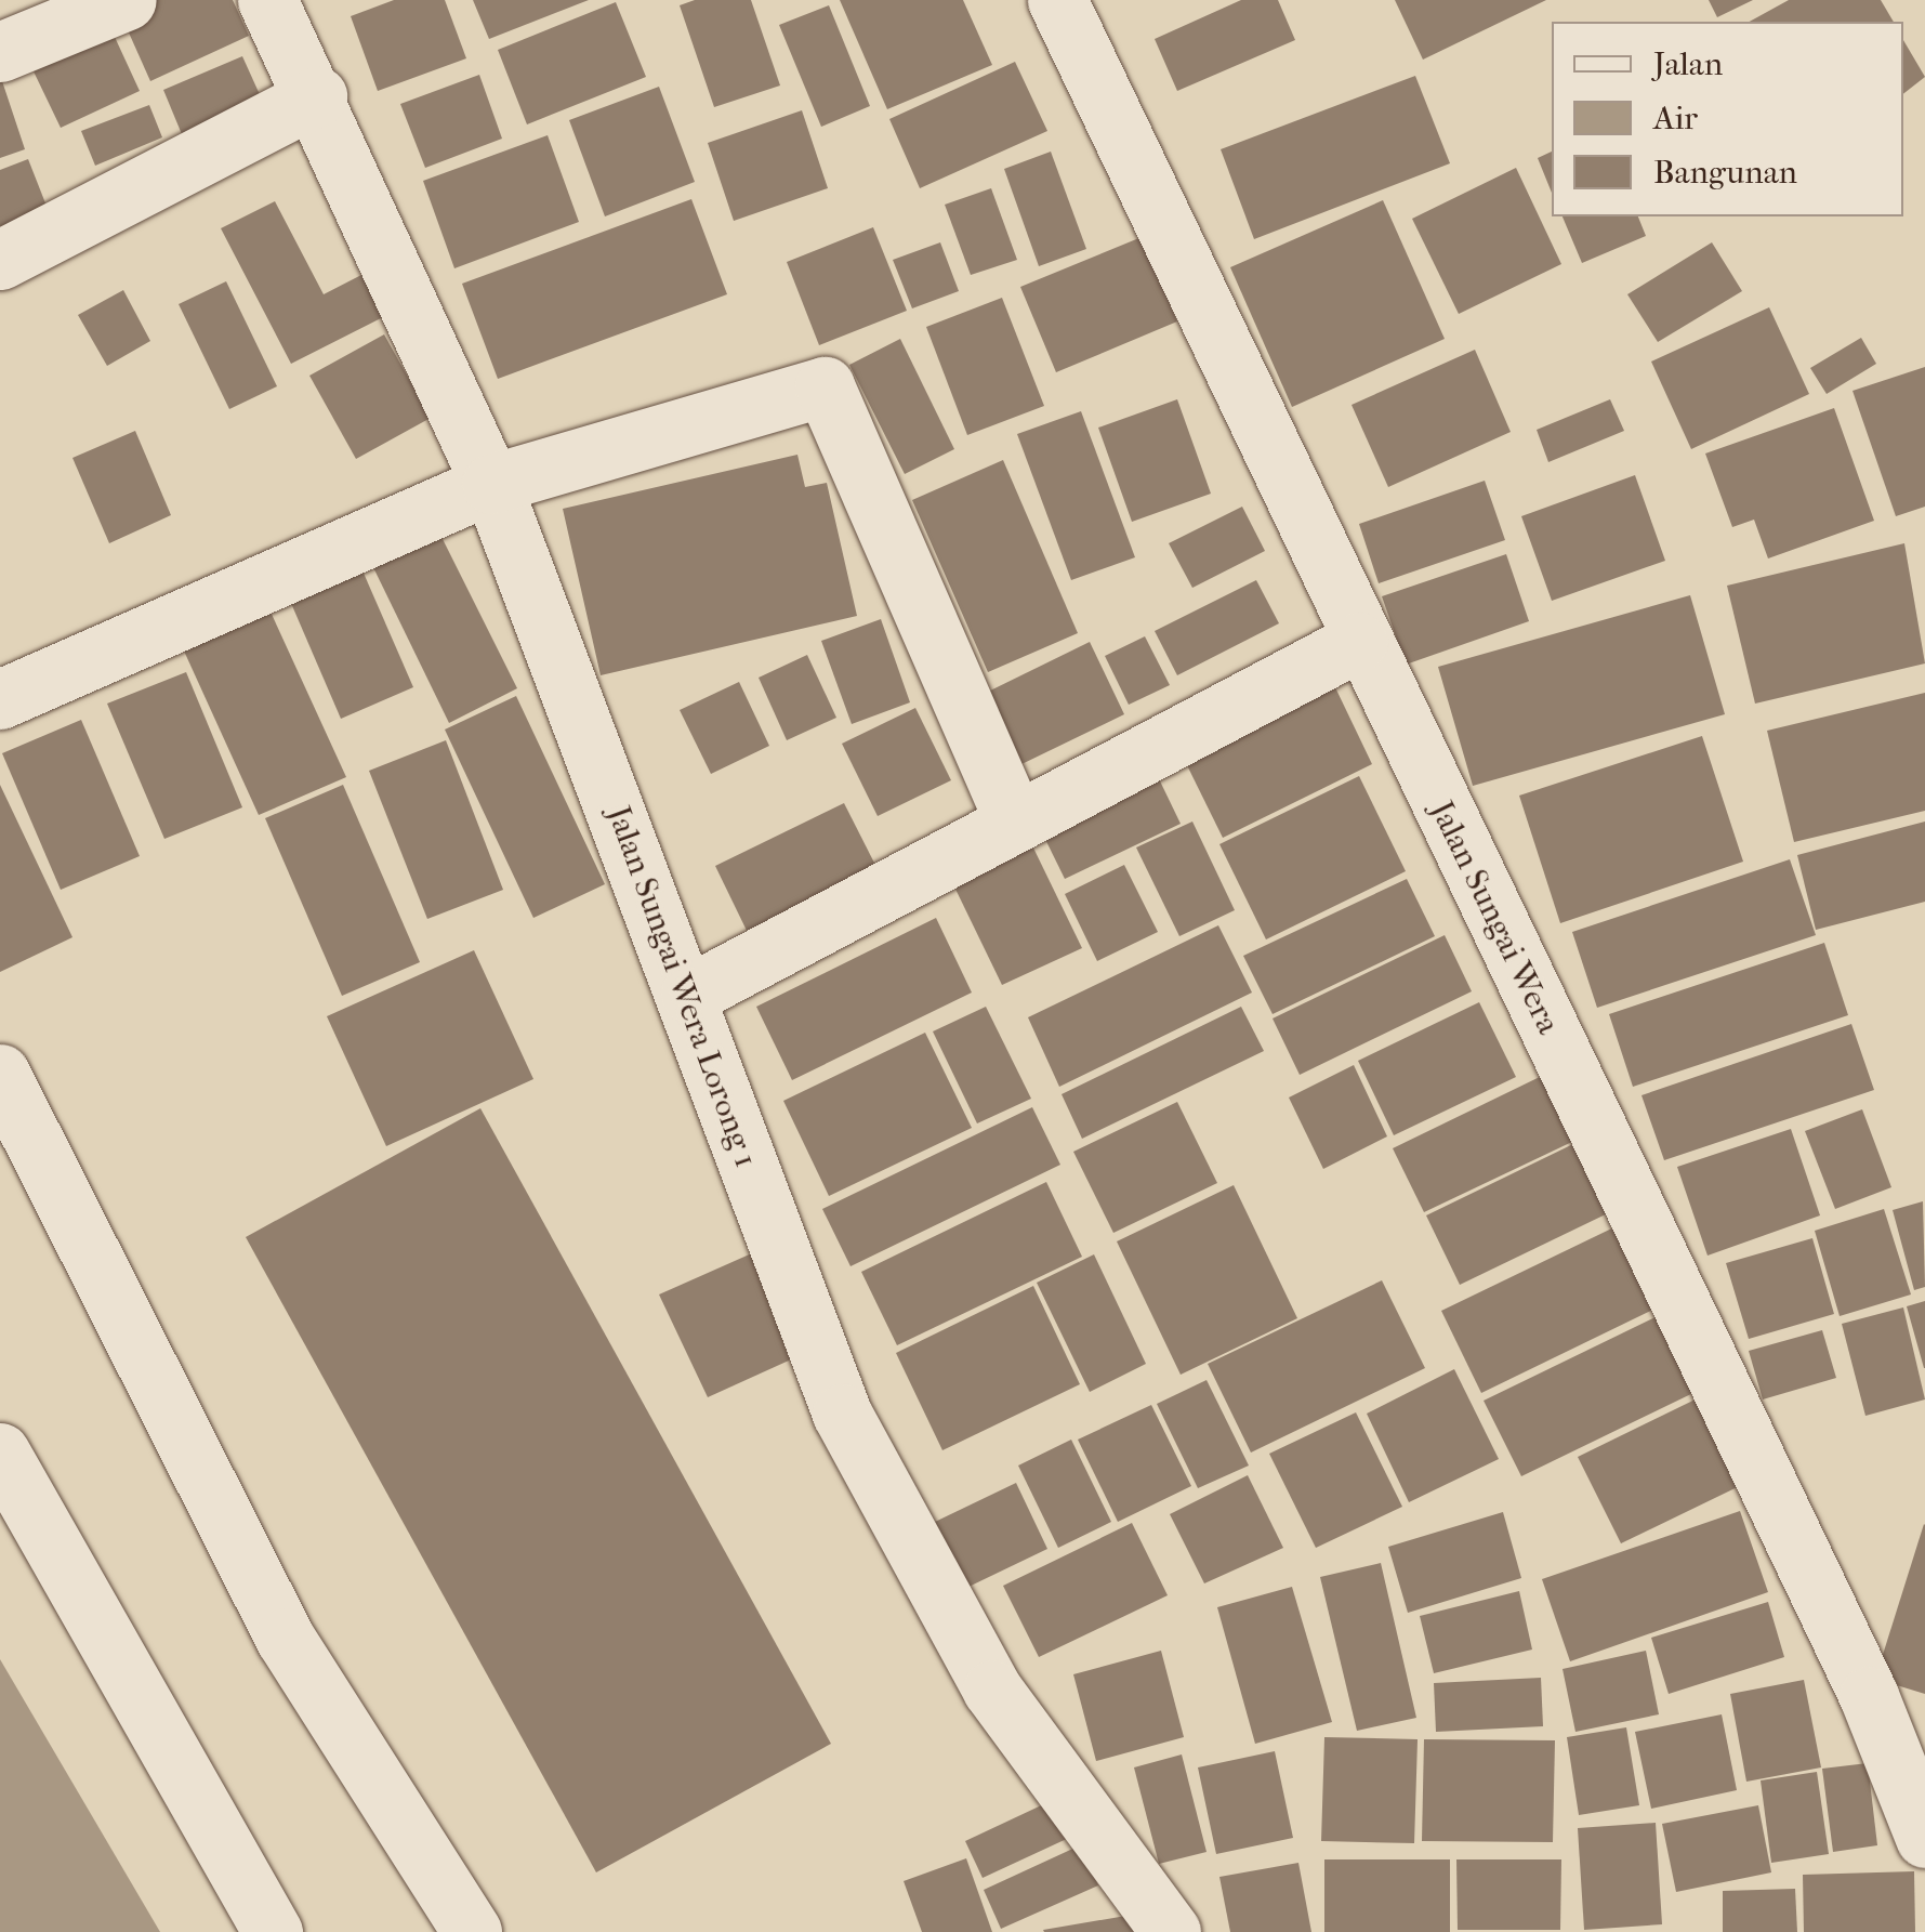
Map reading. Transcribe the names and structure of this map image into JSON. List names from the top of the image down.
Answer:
{
  "streets": {
    "street": ["Jalan Sungai Wera", "Jalan Sungai Wera Lorong 1"]
  },
  "legend": ["Jalan", "Air", "Bangunan"]
}
